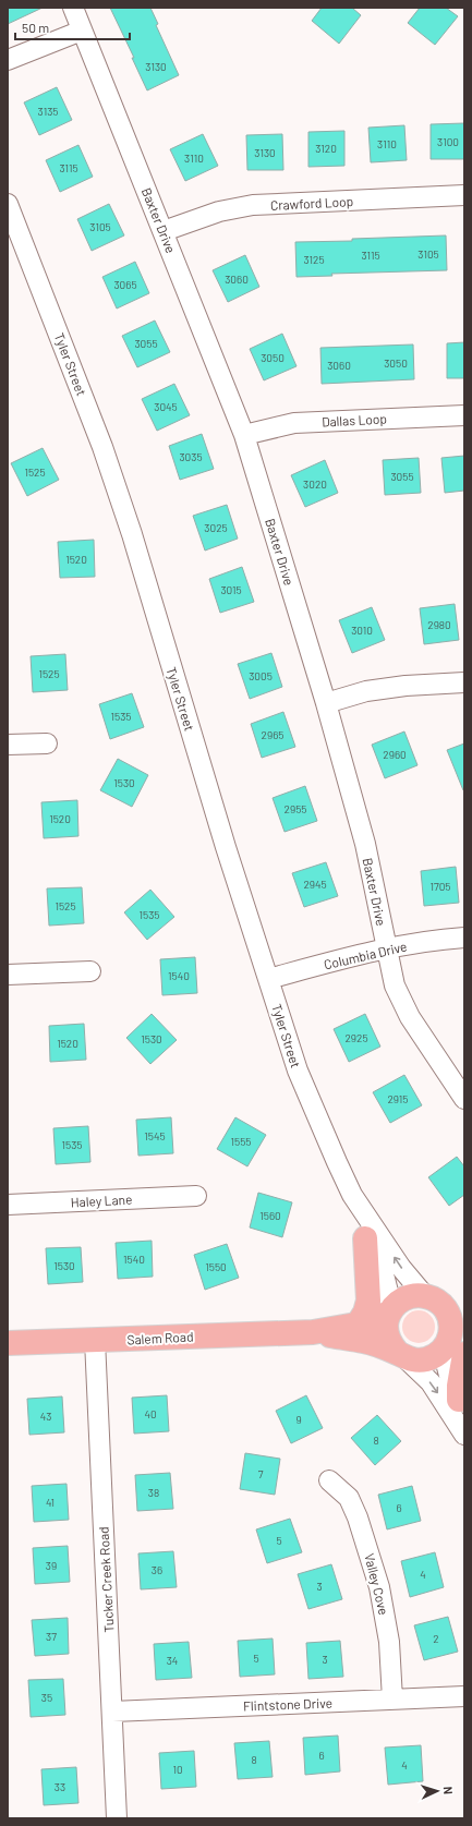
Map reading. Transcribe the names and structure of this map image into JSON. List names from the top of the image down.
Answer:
{
  "streets": {
    "main road": ["Salem Road"],
    "street": [
      "Crawford Loop",
      "Baxter Drive",
      "Tyler Street",
      "Dallas Loop",
      "Columbia Drive",
      "Haley Lane",
      "Tucker Creek Road",
      "Valley Cove",
      "Flintstone Drive"
    ]
  },
  "crossings": [
    ["Crawford Loop", "Baxter Drive"],
    ["Baxter Drive", "Dallas Loop"],
    ["Baxter Drive", "Columbia Drive"],
    ["Tyler Street", "Columbia Drive"],
    ["Tyler Street", "Salem Road"],
    ["Salem Road", "Tucker Creek Road"],
    ["Tucker Creek Road", "Flintstone Drive"],
    ["Valley Cove", "Flintstone Drive"]
  ],
  "house_numbers": [
    "3130",
    "3135",
    "3100",
    "3110",
    "3120",
    "3130",
    "3110",
    "3115",
    "3105",
    "3105",
    "3115",
    "3125",
    "3060",
    "3065",
    "3055",
    "3050",
    "3050",
    "3060",
    "3045",
    "3035",
    "1525",
    "3055",
    "3020",
    "3025",
    "1520",
    "3015",
    "2980",
    "3010",
    "1525",
    "3005",
    "1535",
    "2965",
    "2960",
    "1530",
    "2955",
    "1520",
    "2945",
    "1705",
    "1525",
    "1535",
    "1540",
    "2925",
    "1530",
    "1520",
    "2915",
    "1545",
    "1555",
    "1535",
    "1560",
    "1540",
    "1530",
    "1550",
    "40",
    "43",
    "9",
    "8",
    "7",
    "38",
    "41",
    "6",
    "5",
    "39",
    "36",
    "4",
    "3",
    "37",
    "2",
    "5",
    "3",
    "34",
    "35",
    "6",
    "8",
    "4",
    "10",
    "33"
  ],
  "scale_bar": "50 m",
  "north": "right"
}
